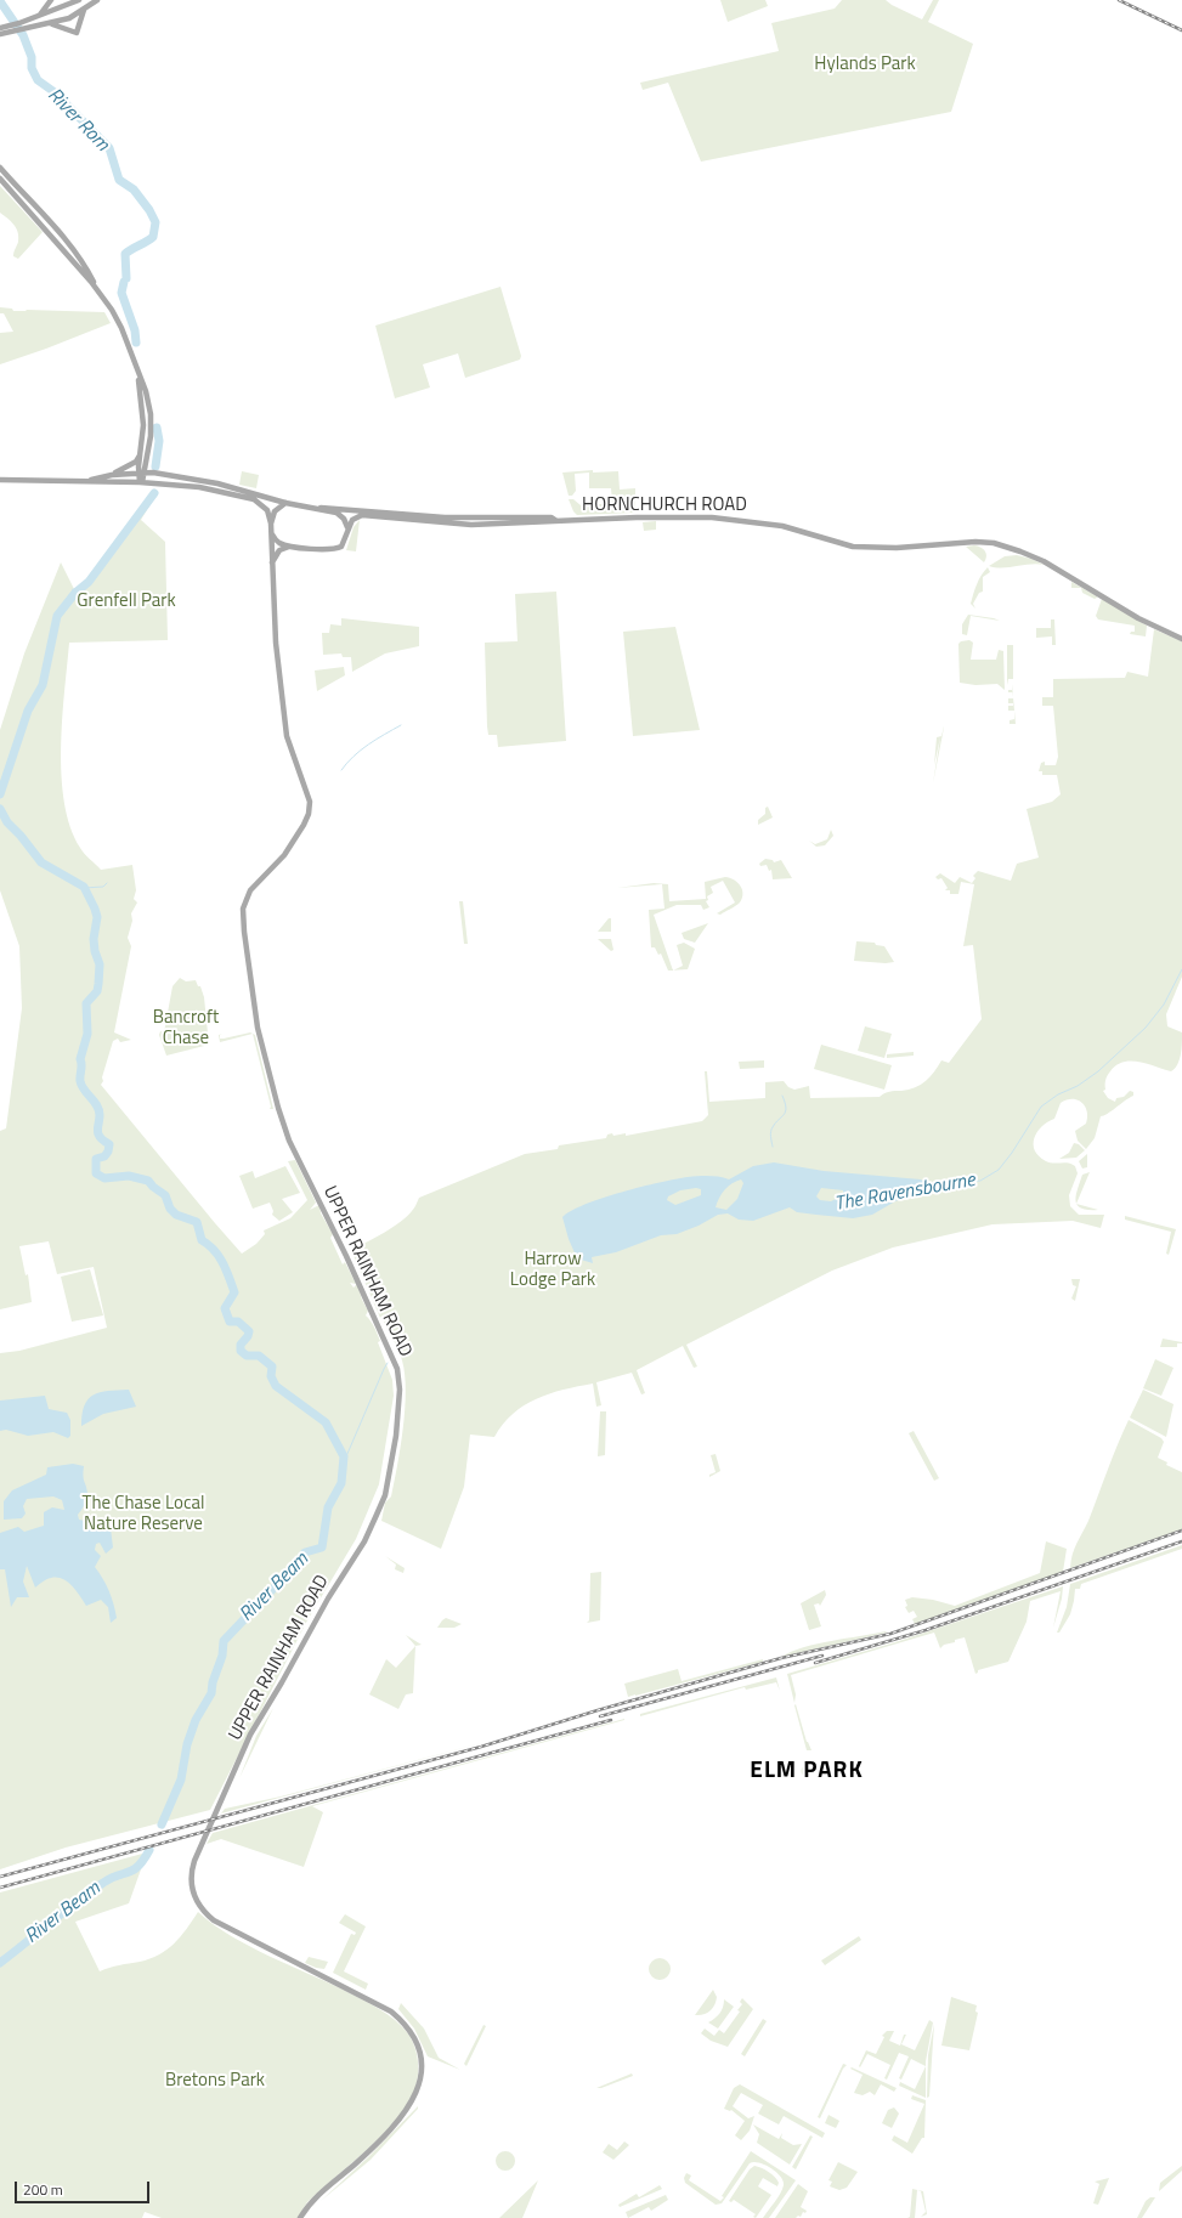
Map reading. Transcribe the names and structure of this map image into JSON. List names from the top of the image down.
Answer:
{
  "streets": {
    "main road": ["HORNCHURCH ROAD", "UPPER RAINHAM ROAD"]
  },
  "districts": ["ELM PARK"],
  "water": ["River Rom", "The Ravensbourne", "River Beam"],
  "parks": [
    "Hylands Park",
    "Grenfell Park",
    "Bancroft Chase",
    "Harrow Lodge Park",
    "The Chase Local Nature Reserve",
    "Bretons Park"
  ],
  "scale_bar": "200 m"
}
